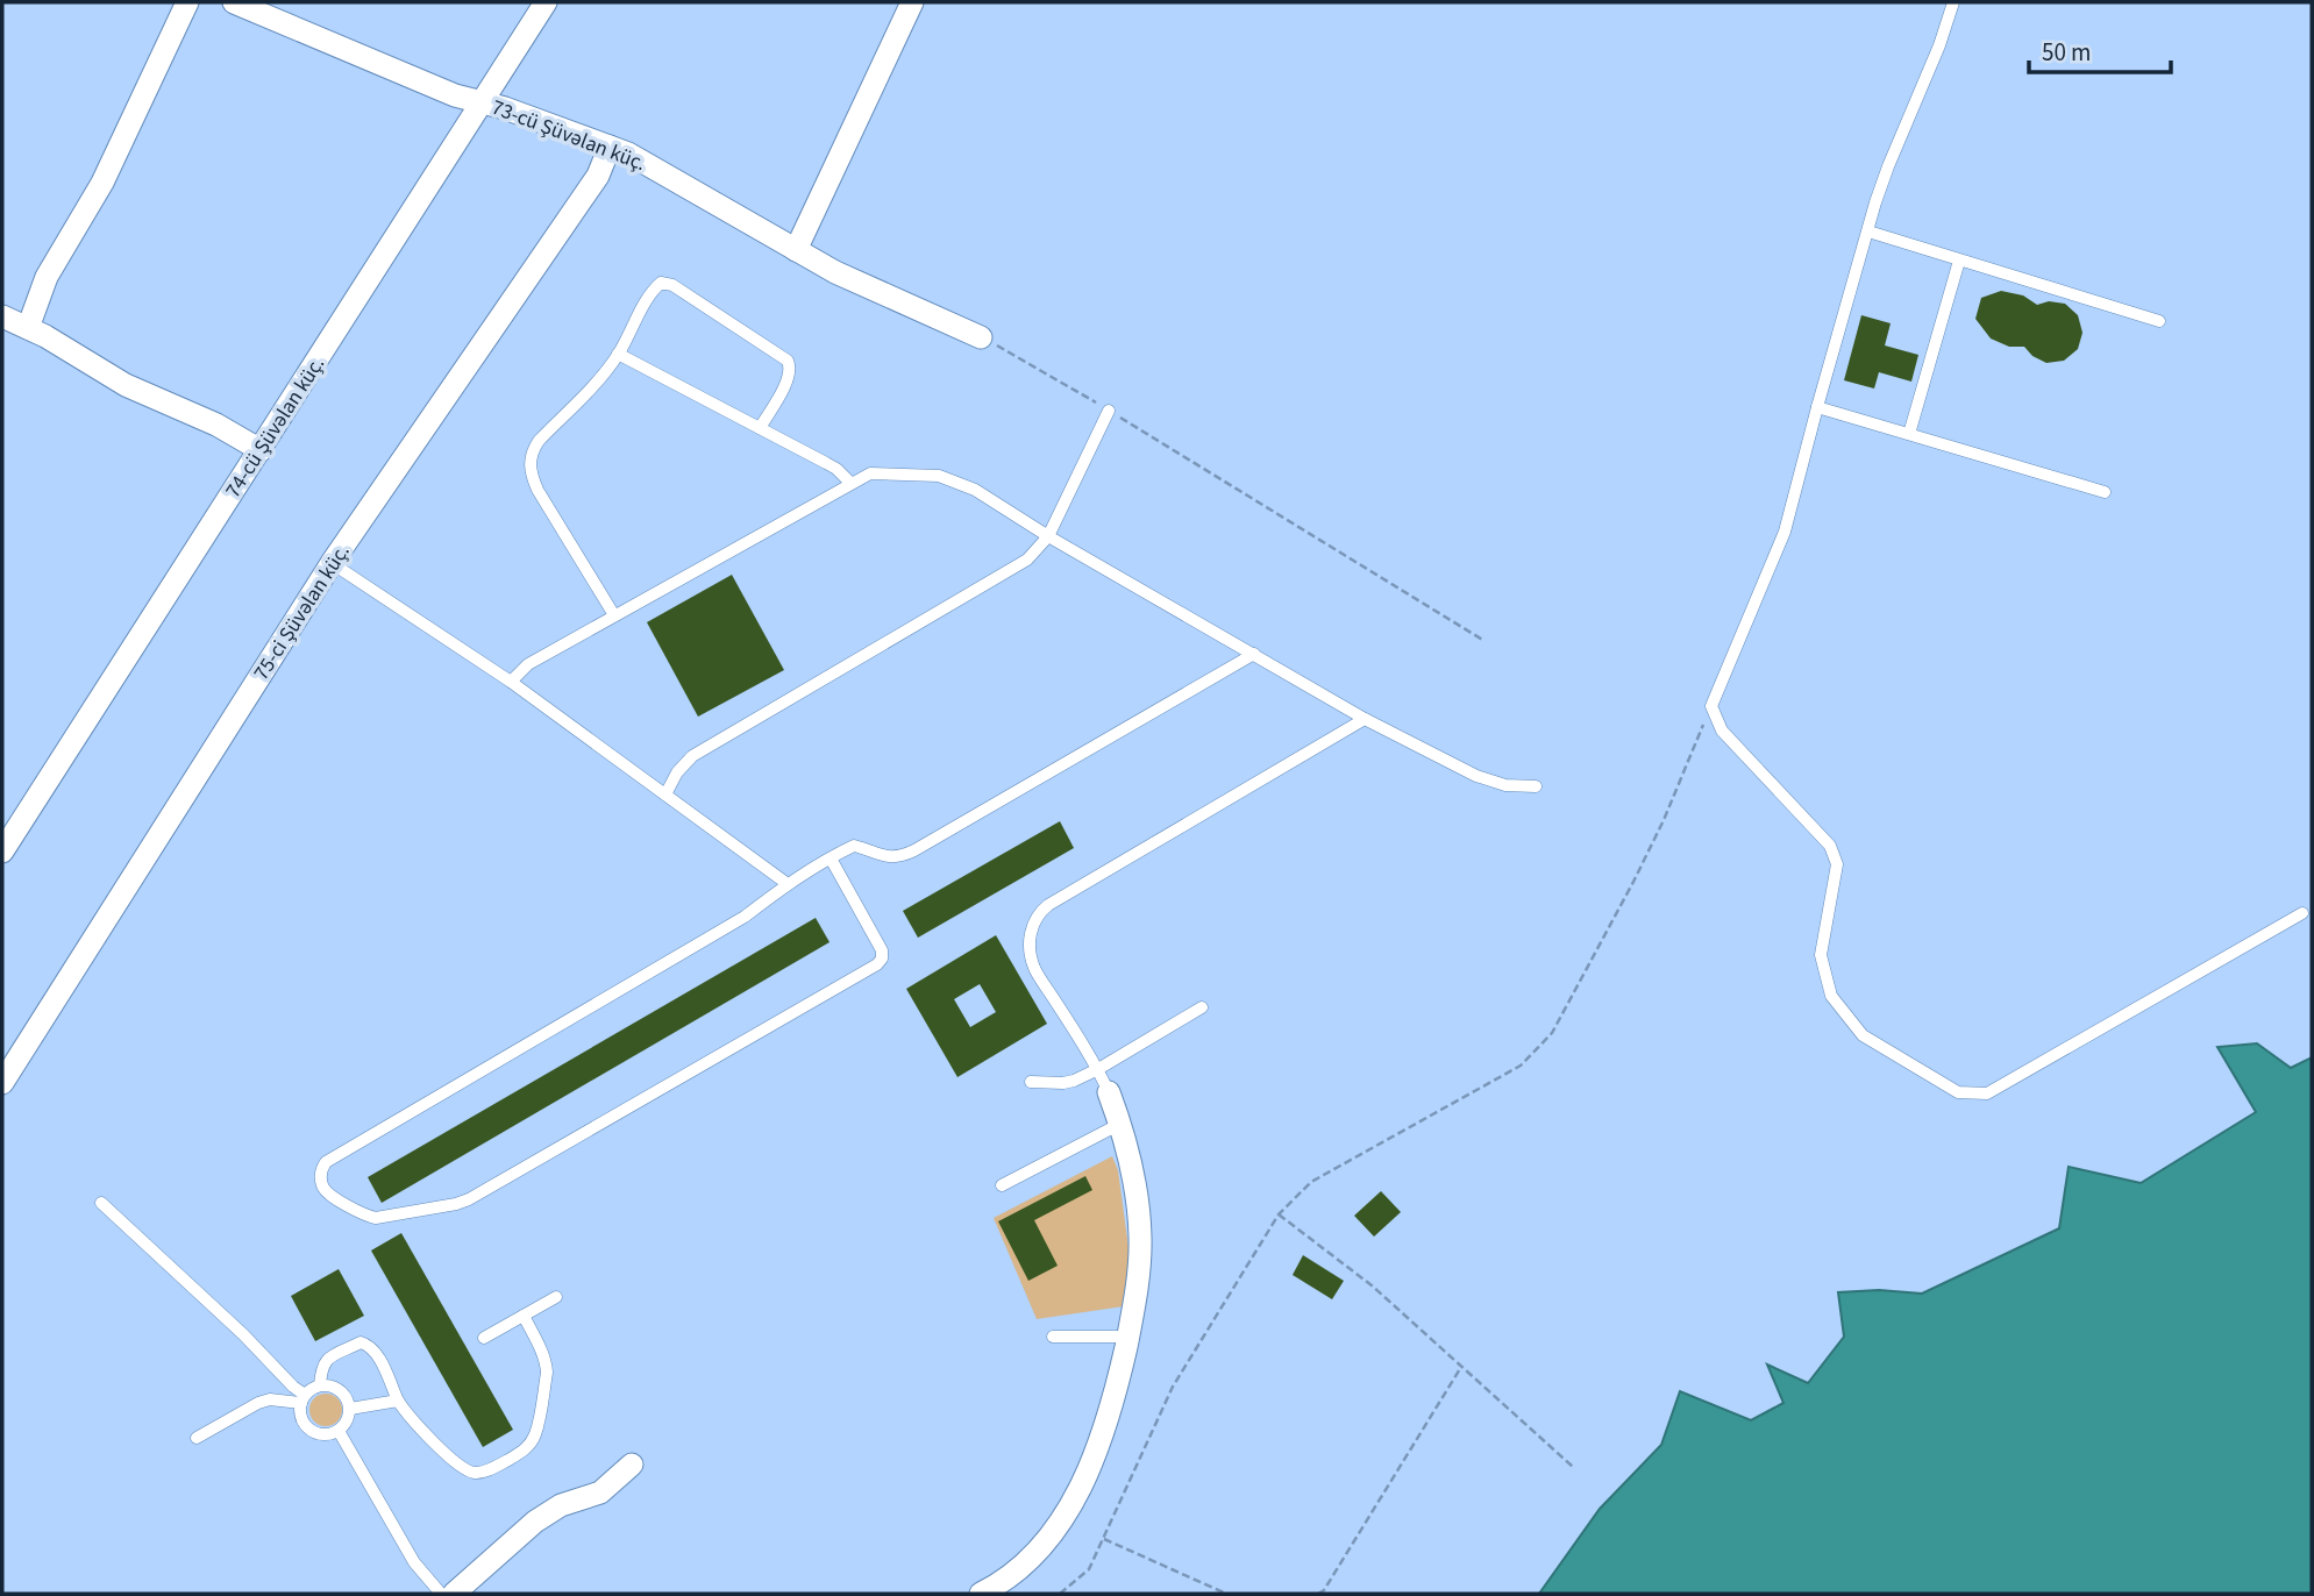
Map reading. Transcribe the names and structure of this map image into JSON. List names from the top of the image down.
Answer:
{
  "streets": {
    "street": ["73-cü Şüvəlan küç.", "74-cü Şüvəlan küç.", "75-ci Şüvəlan küç."]
  },
  "crossings": [
    ["73-cü Şüvəlan küç.", "74-cü Şüvəlan küç."],
    ["73-cü Şüvəlan küç.", "75-ci Şüvəlan küç."]
  ],
  "scale_bar": "50 m"
}
